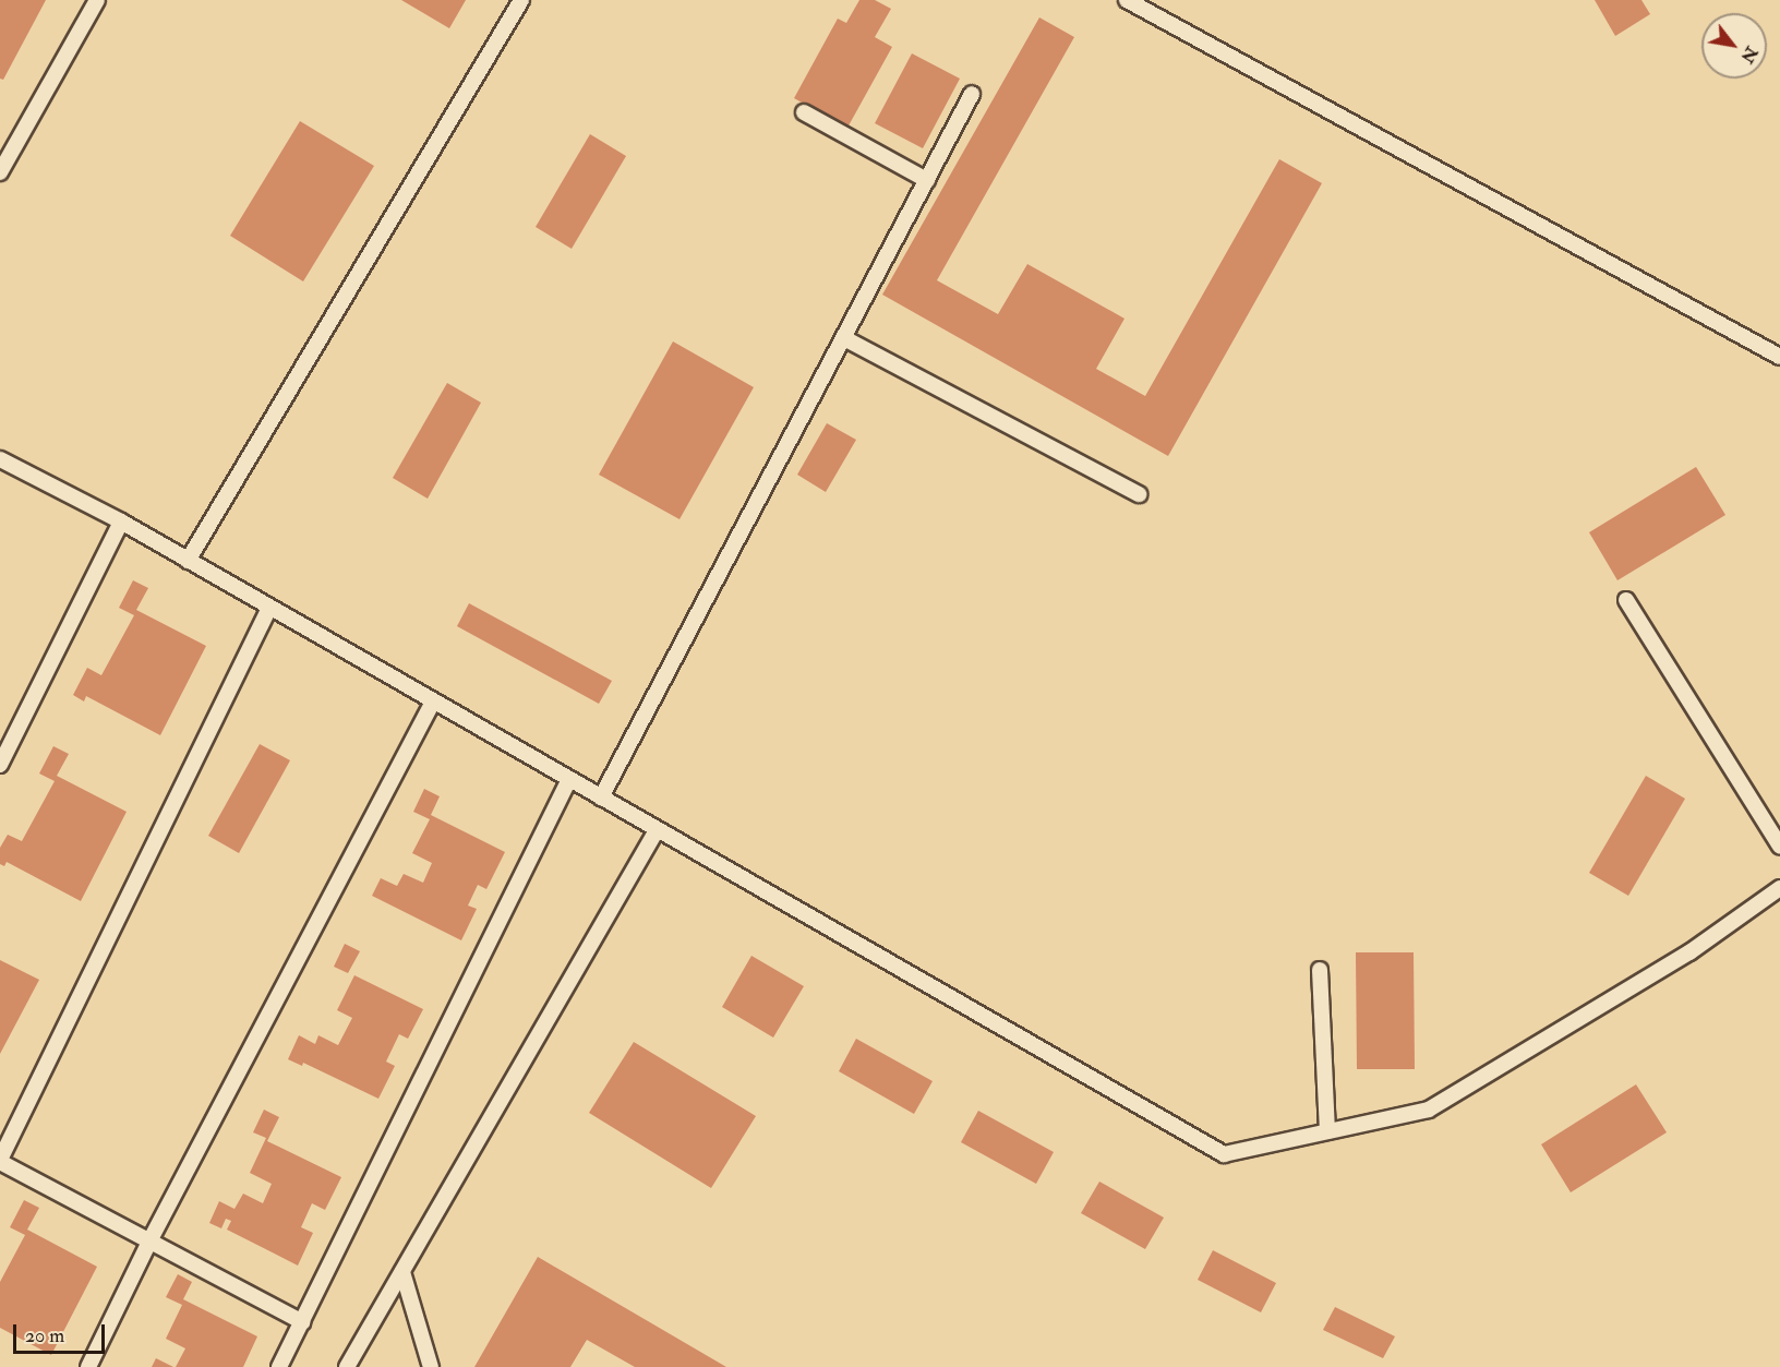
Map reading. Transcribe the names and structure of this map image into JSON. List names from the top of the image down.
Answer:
{
  "scale_bar": "20 m",
  "north": "bottom right"
}
